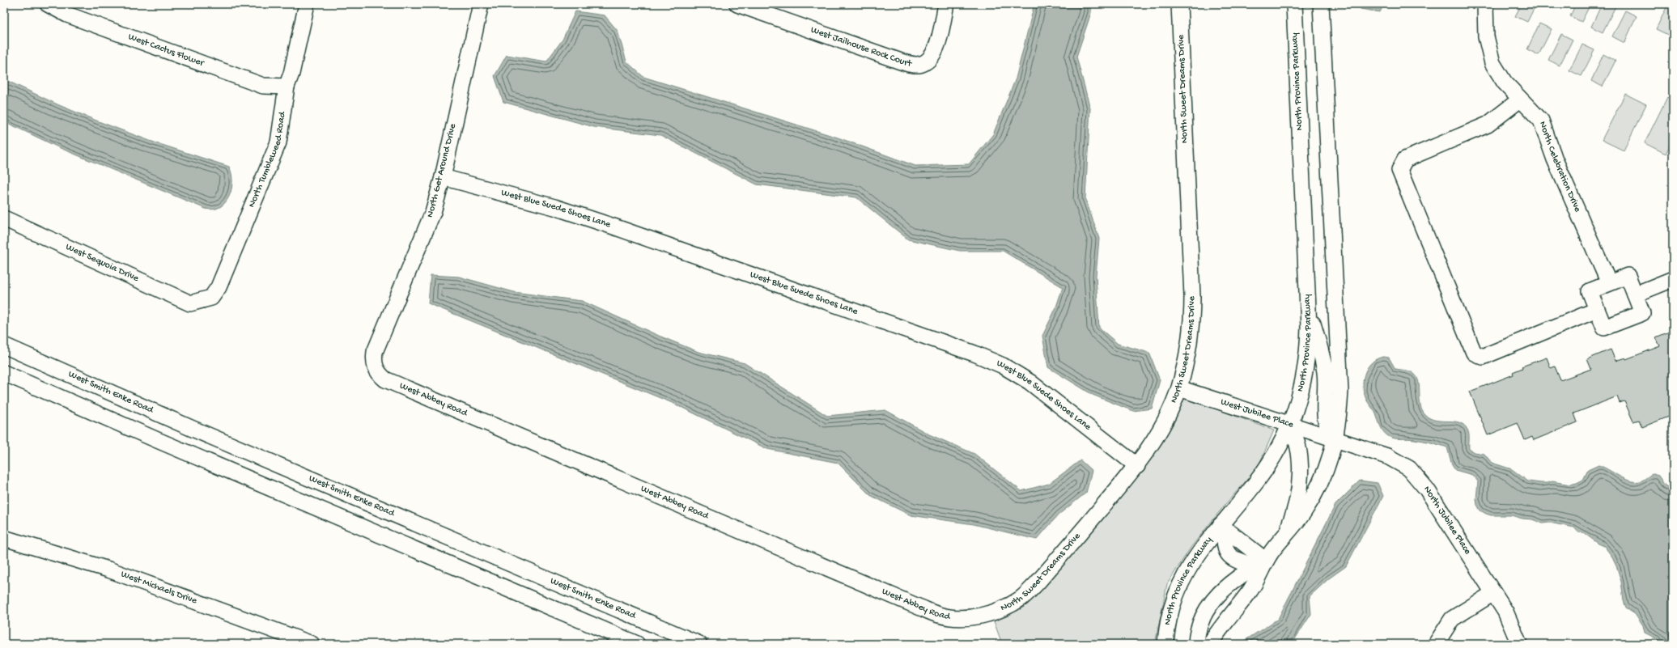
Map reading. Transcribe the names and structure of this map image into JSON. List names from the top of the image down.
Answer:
{
  "streets": {
    "street": [
      "West Jailhouse Rock Court",
      "West Cactus Flower",
      "North Province Parkway",
      "North Sweet Dreams Drive",
      "North Tumbleweed Road",
      "North Celebration Drive",
      "North Get Around Drive",
      "West Blue Suede Shoes Lane",
      "West Sequoia Drive",
      "West Smith Enke Road",
      "West Abbey Road",
      "West Jubilee Place",
      "North Jubilee Place",
      "West Michaels Drive"
    ]
  },
  "crossings": [
    ["West Cactus Flower", "North Tumbleweed Road"],
    ["North Province Parkway", "West Jubilee Place"],
    ["North Sweet Dreams Drive", "West Blue Suede Shoes Lane"],
    ["North Sweet Dreams Drive", "West Abbey Road"],
    ["North Sweet Dreams Drive", "West Jubilee Place"],
    ["North Tumbleweed Road", "West Sequoia Drive"],
    ["North Get Around Drive", "West Blue Suede Shoes Lane"],
    ["North Get Around Drive", "West Abbey Road"],
    ["West Jubilee Place", "North Jubilee Place"]
  ]
}
